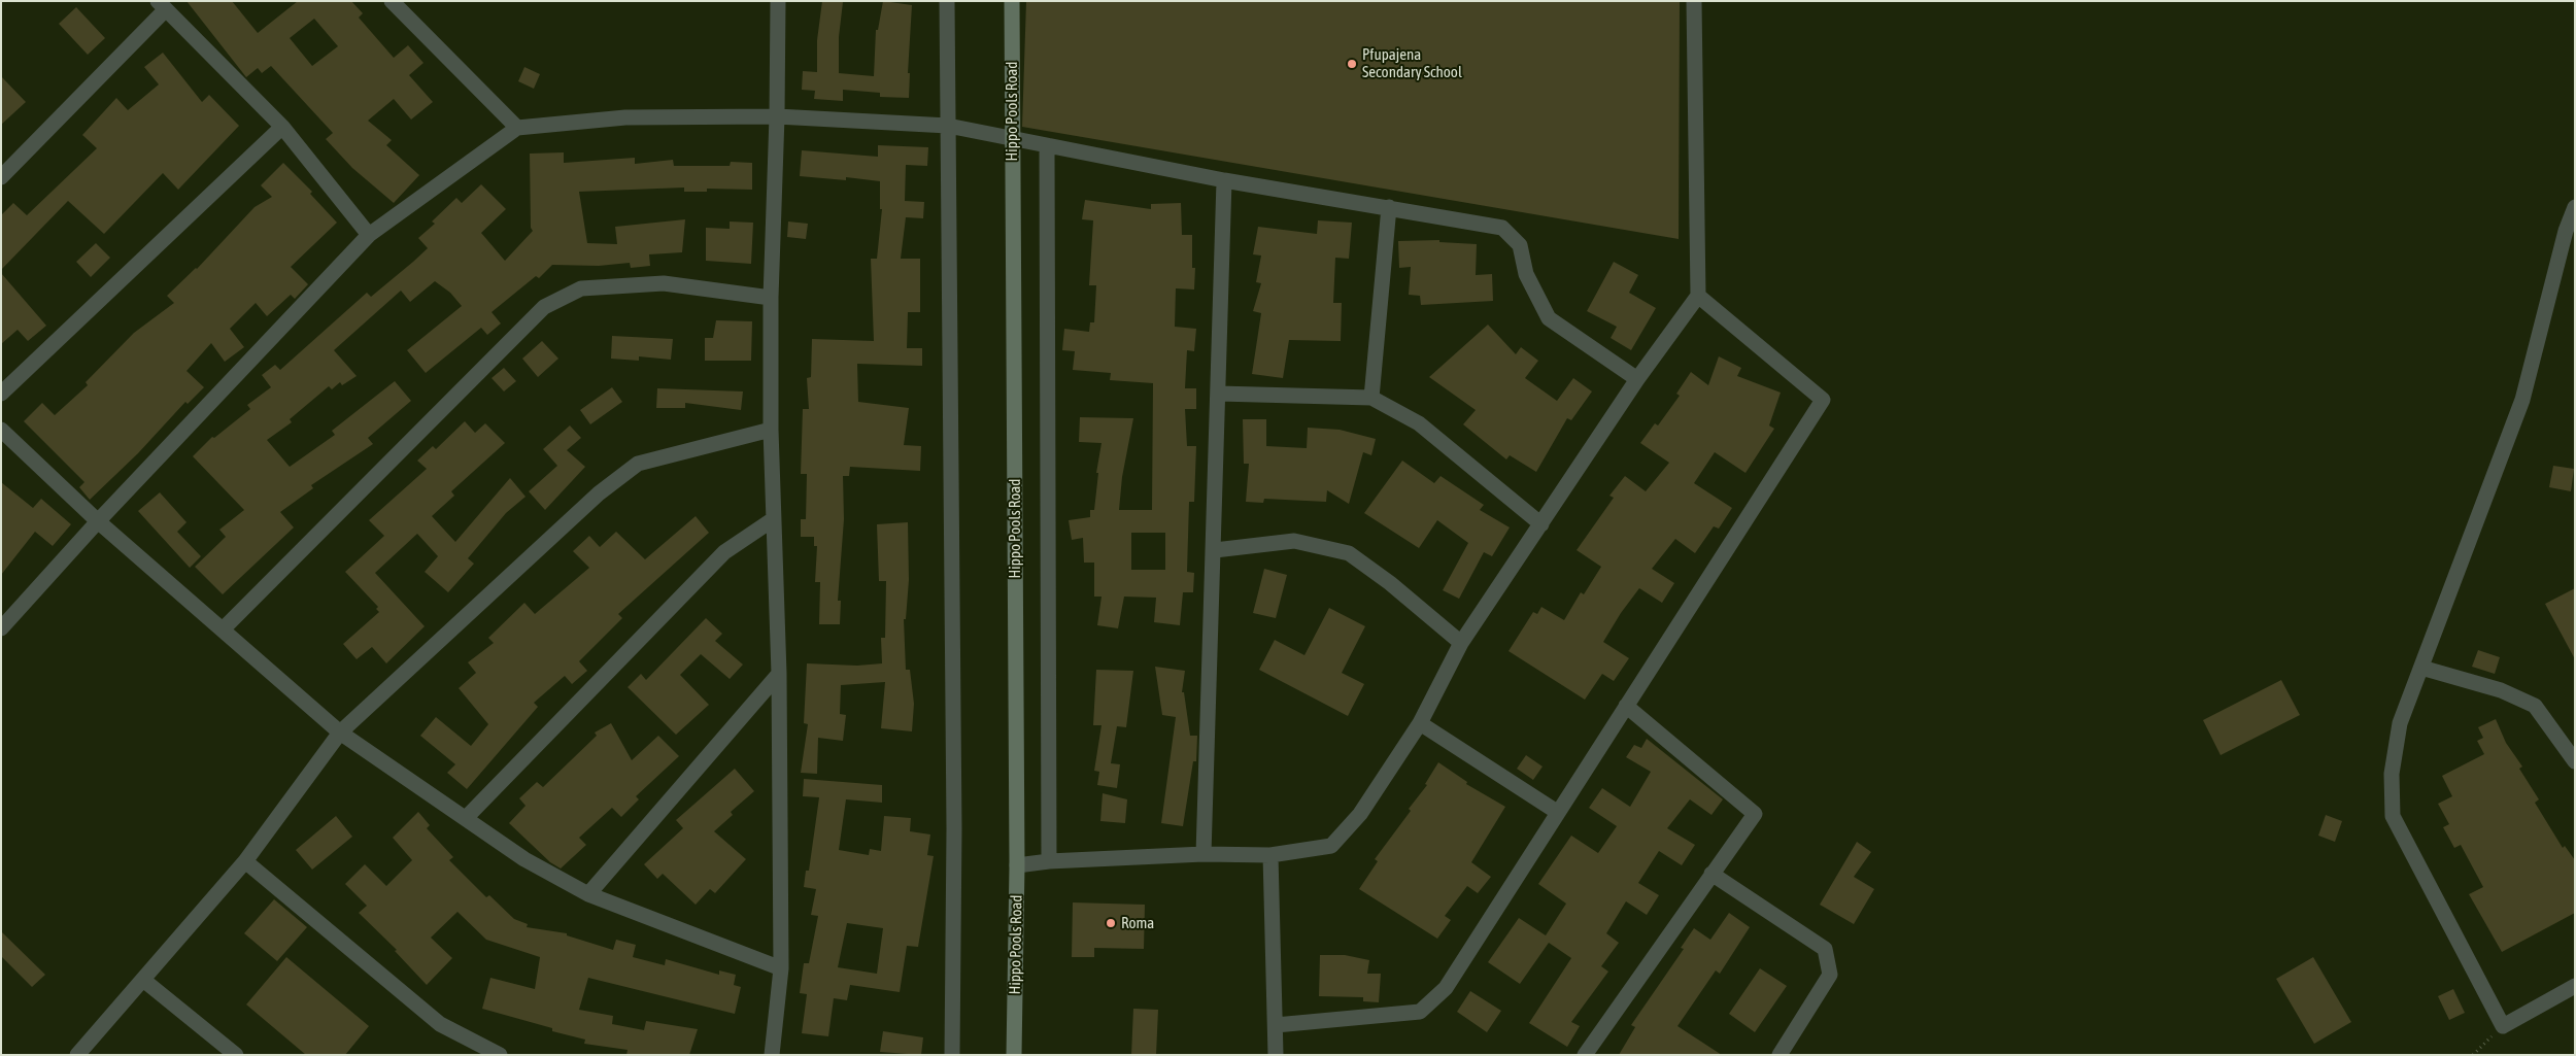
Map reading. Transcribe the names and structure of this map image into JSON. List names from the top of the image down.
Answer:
{
  "streets": {
    "street": ["Hippo Pools Road"]
  },
  "places": ["Pfupajena Secondary School", "Roma"]
}
